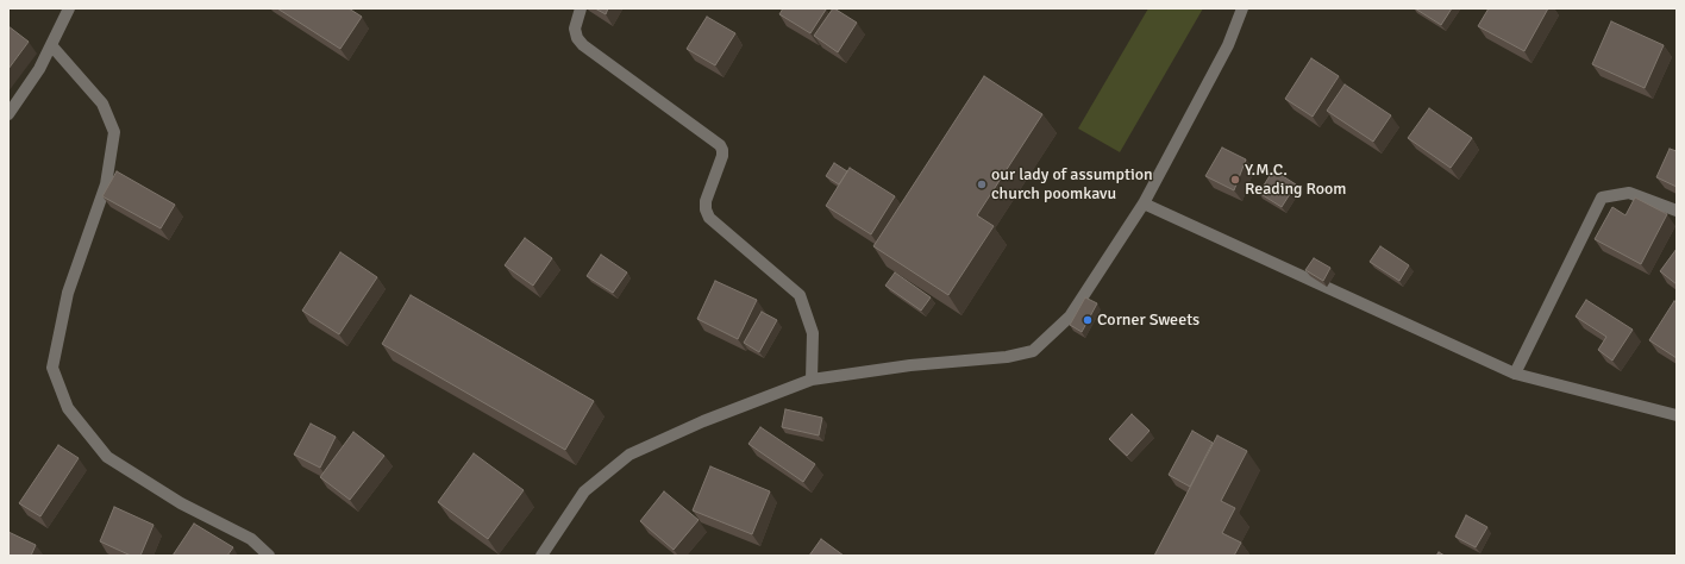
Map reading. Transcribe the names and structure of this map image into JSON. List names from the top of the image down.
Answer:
{
  "places": ["Y.M.C. Reading Room", "our lady of assumption church poomkavu", "Corner Sweets"]
}
